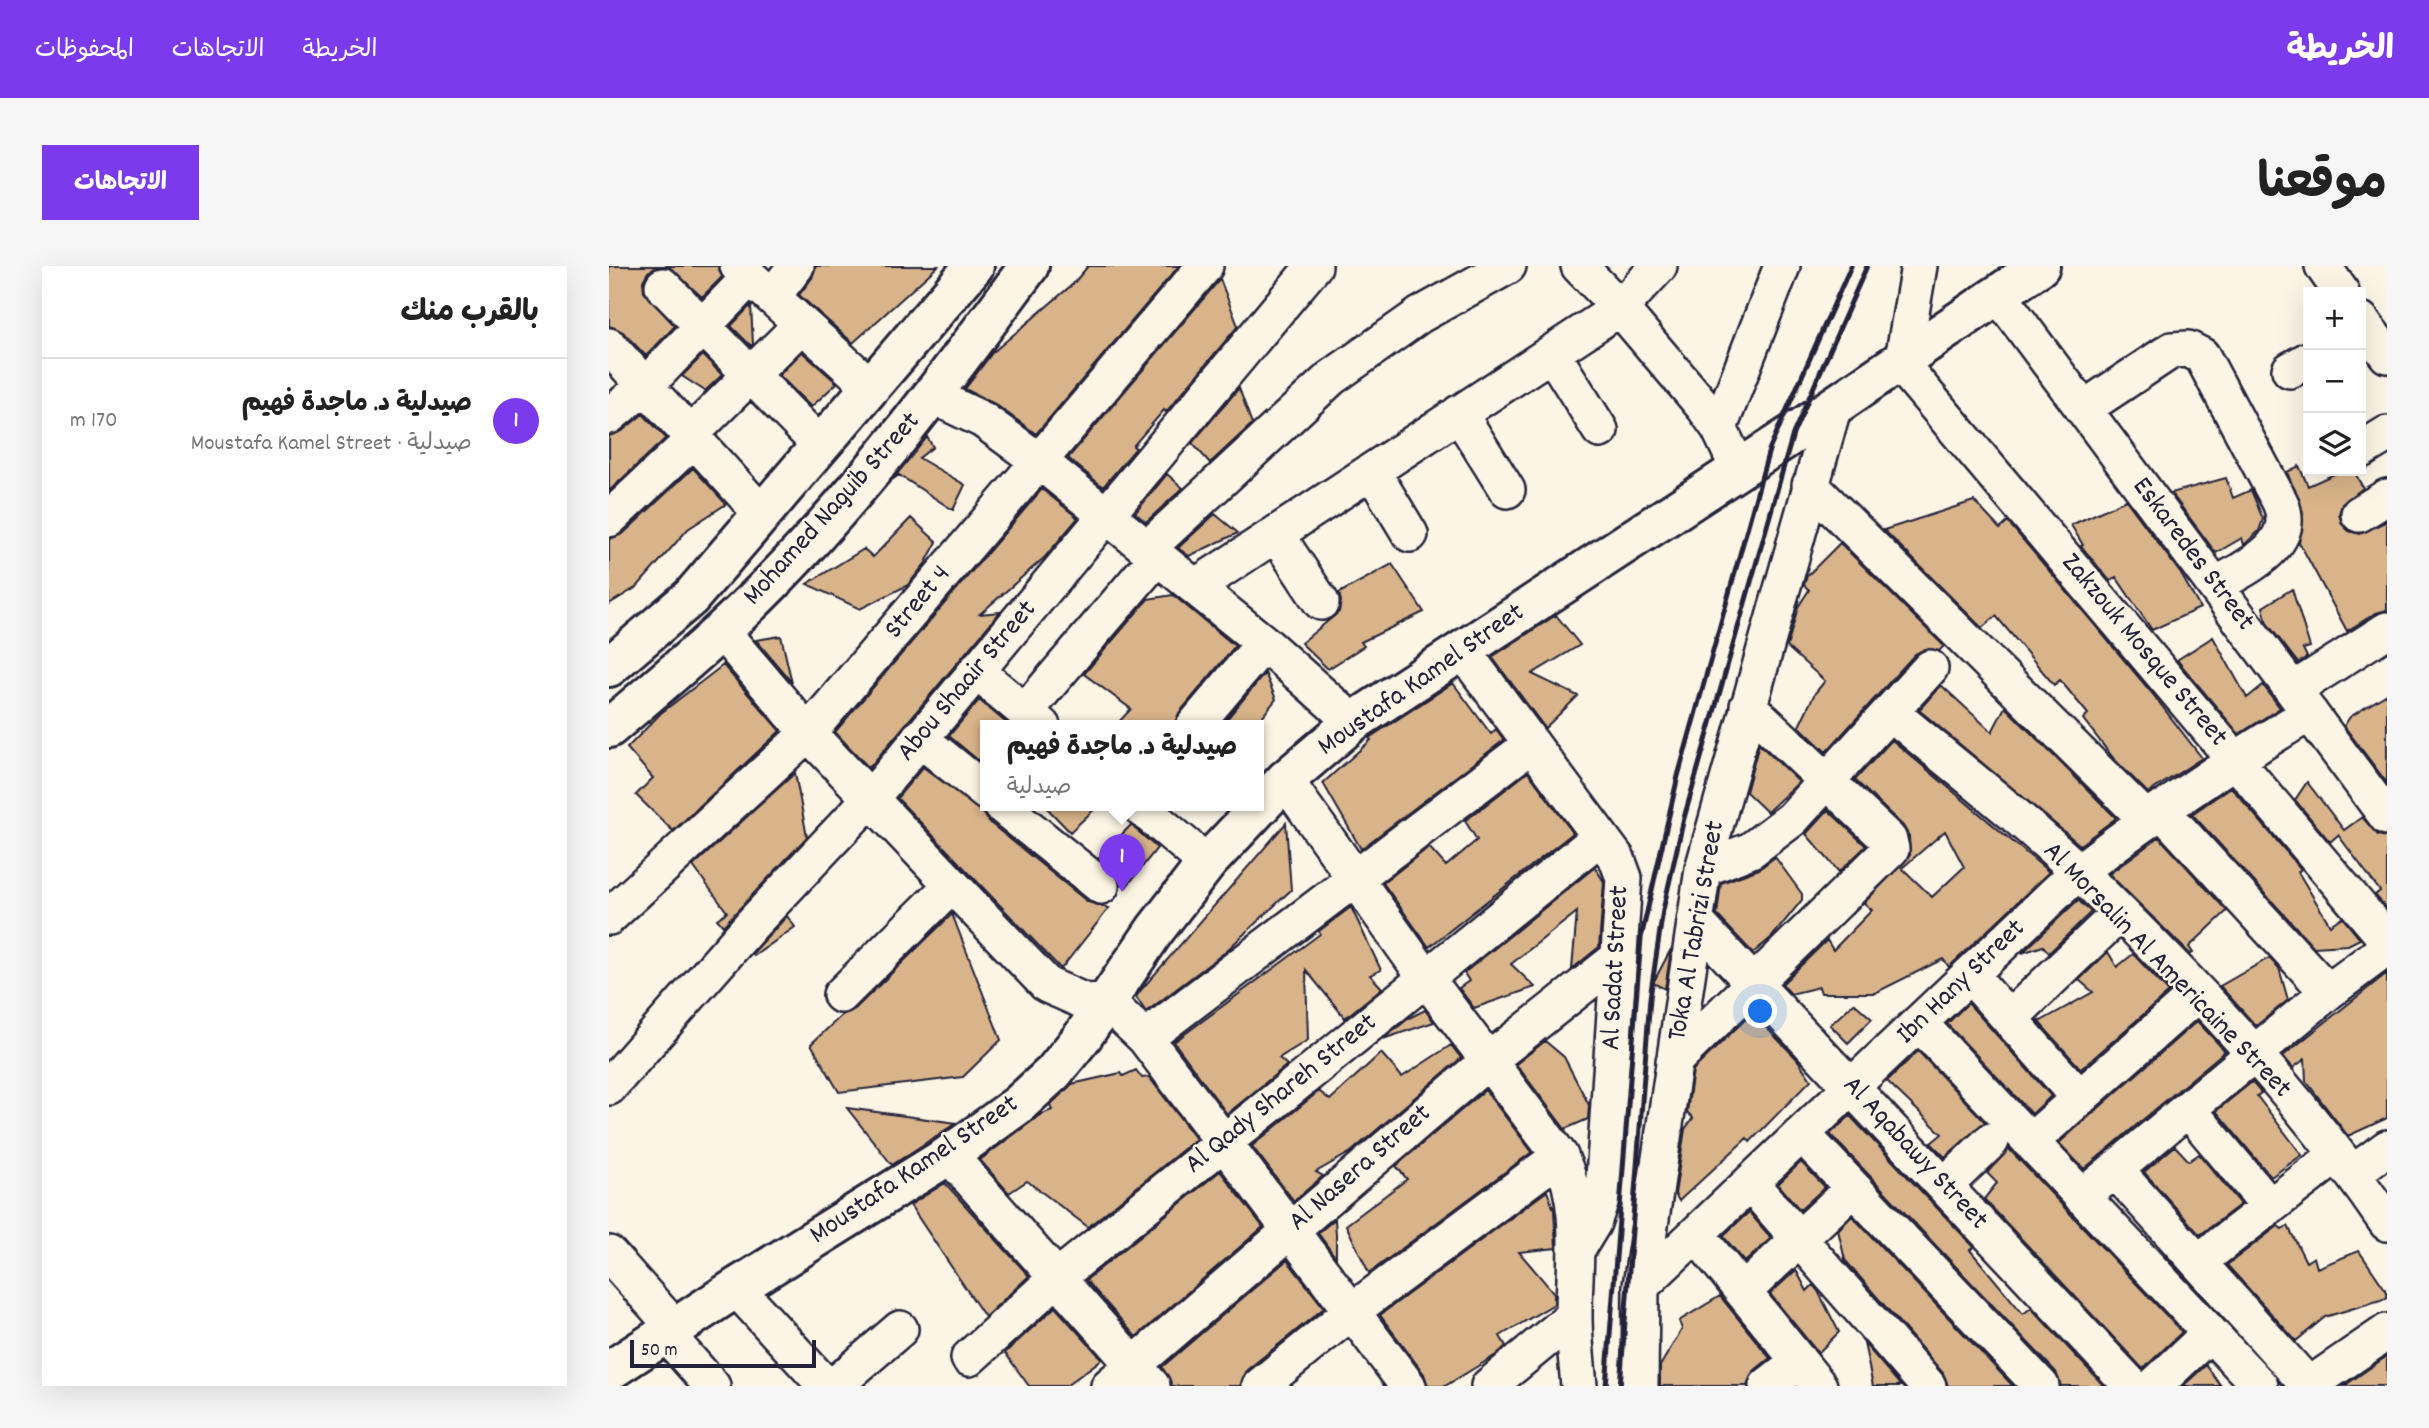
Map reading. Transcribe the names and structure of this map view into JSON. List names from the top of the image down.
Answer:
{
  "streets": {
    "main road": ["Mohamed Naguib Street", "Moustafa Kamel Street"],
    "street": [
      "Eskaredes Street",
      "Street 4",
      "Zakzouk Mosque Street",
      "Abou Shaair Street",
      "Toka Al Tabrizi Street",
      "Al Sadat Street",
      "Al Morsalin Al Americaine Street",
      "Ibn Hany Street",
      "Al Qady Shareh Street",
      "Al Aqabawy Street",
      "Al Nasera Street"
    ]
  },
  "crossings": [
    ["Eskaredes Street", "Moustafa Kamel Street"],
    ["Eskaredes Street", "Ibn Hany Street"],
    ["Zakzouk Mosque Street", "Moustafa Kamel Street"],
    ["Zakzouk Mosque Street", "Ibn Hany Street"],
    ["Moustafa Kamel Street", "Toka Al Tabrizi Street"],
    ["Moustafa Kamel Street", "Al Sadat Street"],
    ["Toka Al Tabrizi Street", "Ibn Hany Street"],
    ["Toka Al Tabrizi Street", "Al Aqabawy Street"],
    ["Al Sadat Street", "Al Qady Shareh Street"],
    ["Al Sadat Street", "Al Nasera Street"],
    ["Al Morsalin Al Americaine Street", "Ibn Hany Street"],
    ["Ibn Hany Street", "Al Aqabawy Street"]
  ],
  "scale_bar": "50 m",
  "page": {
    "header": "الخريطة",
    "nav": ["الخريطة", "الاتجاهات", "المحفوظات"],
    "title": "موقعنا",
    "buttons": "الاتجاهات",
    "heading": "بالقرب منك",
    "map_buttons": ["+", "−"],
    "list": [
      {
        "mark": "1",
        "name": "صيدلية د. ماجدة فهيم",
        "note": "صيدلية · Moustafa Kamel Street",
        "value": "170 m"
      }
    ],
    "popup": ["صيدلية د. ماجدة فهيم", "صيدلية"],
    "pins": "1",
    "scale": "50 m"
  }
}
